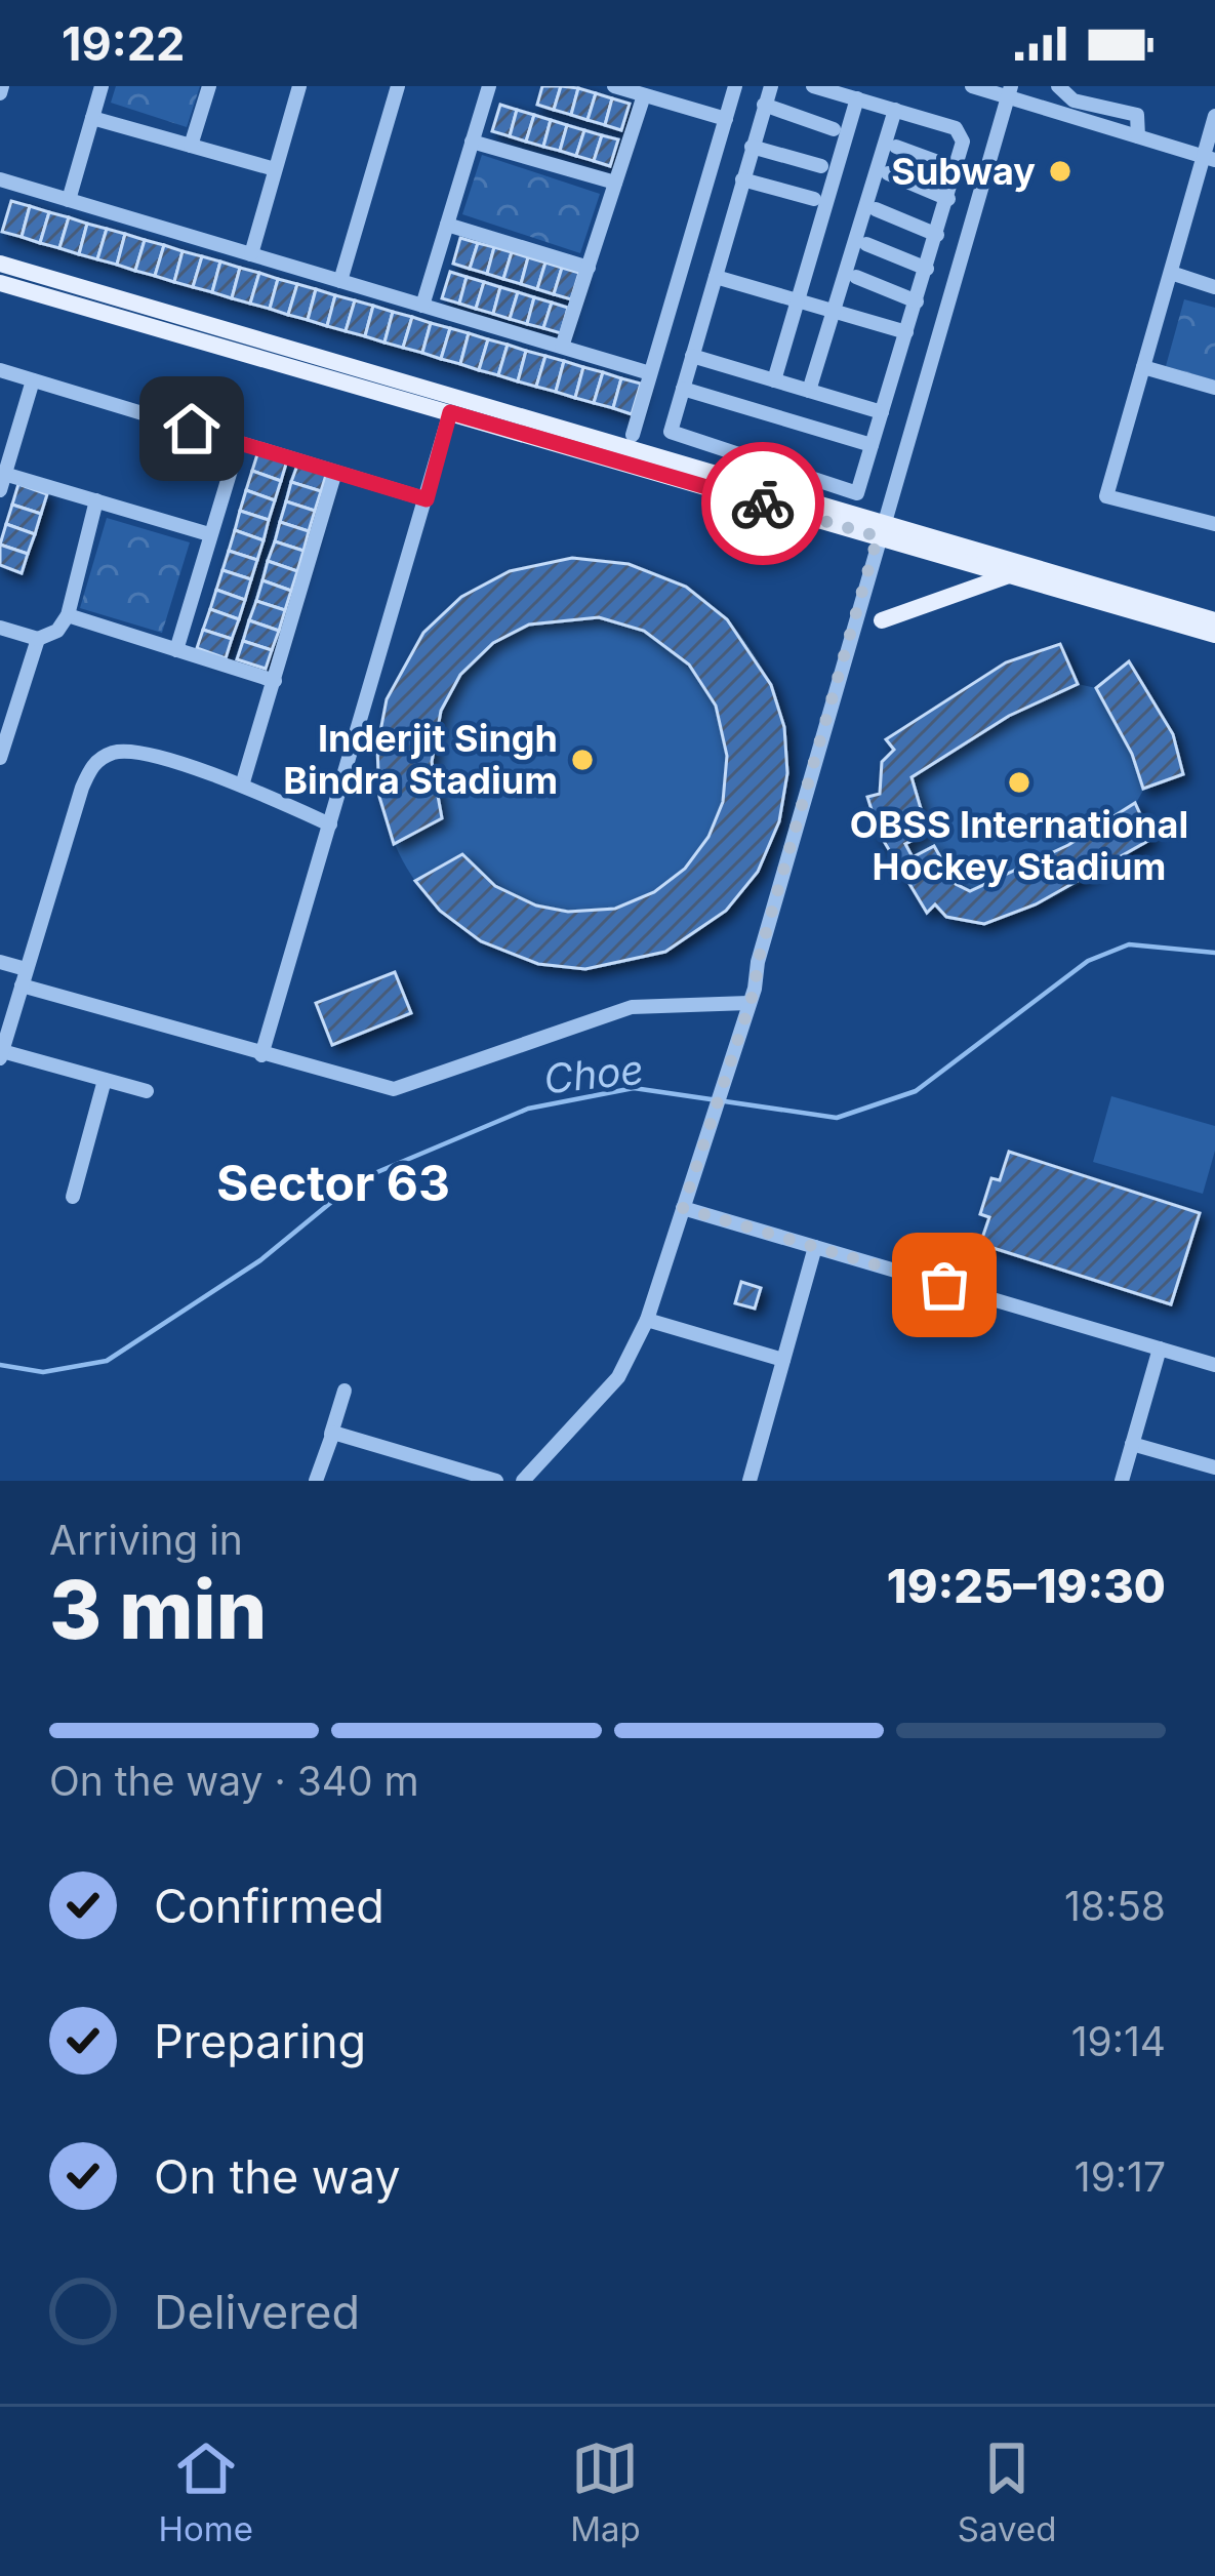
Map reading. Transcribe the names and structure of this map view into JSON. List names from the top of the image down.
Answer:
{
  "districts": ["Sector 63"],
  "water": ["Choe"],
  "places": ["Subway", "Inderjit Singh Bindra Stadium", "OBSS International Hockey Stadium"],
  "page": {
    "status": "19:22",
    "heading": ["3 min", "Arriving in", "19:25–19:30"],
    "bar": "On the way · 340 m",
    "list": [
      ["Confirmed", "18:58"],
      ["Preparing", "19:14"],
      ["On the way", "19:17"],
      "Delivered"
    ],
    "tabs": ["Home", "Map", "Saved"]
  }
}
